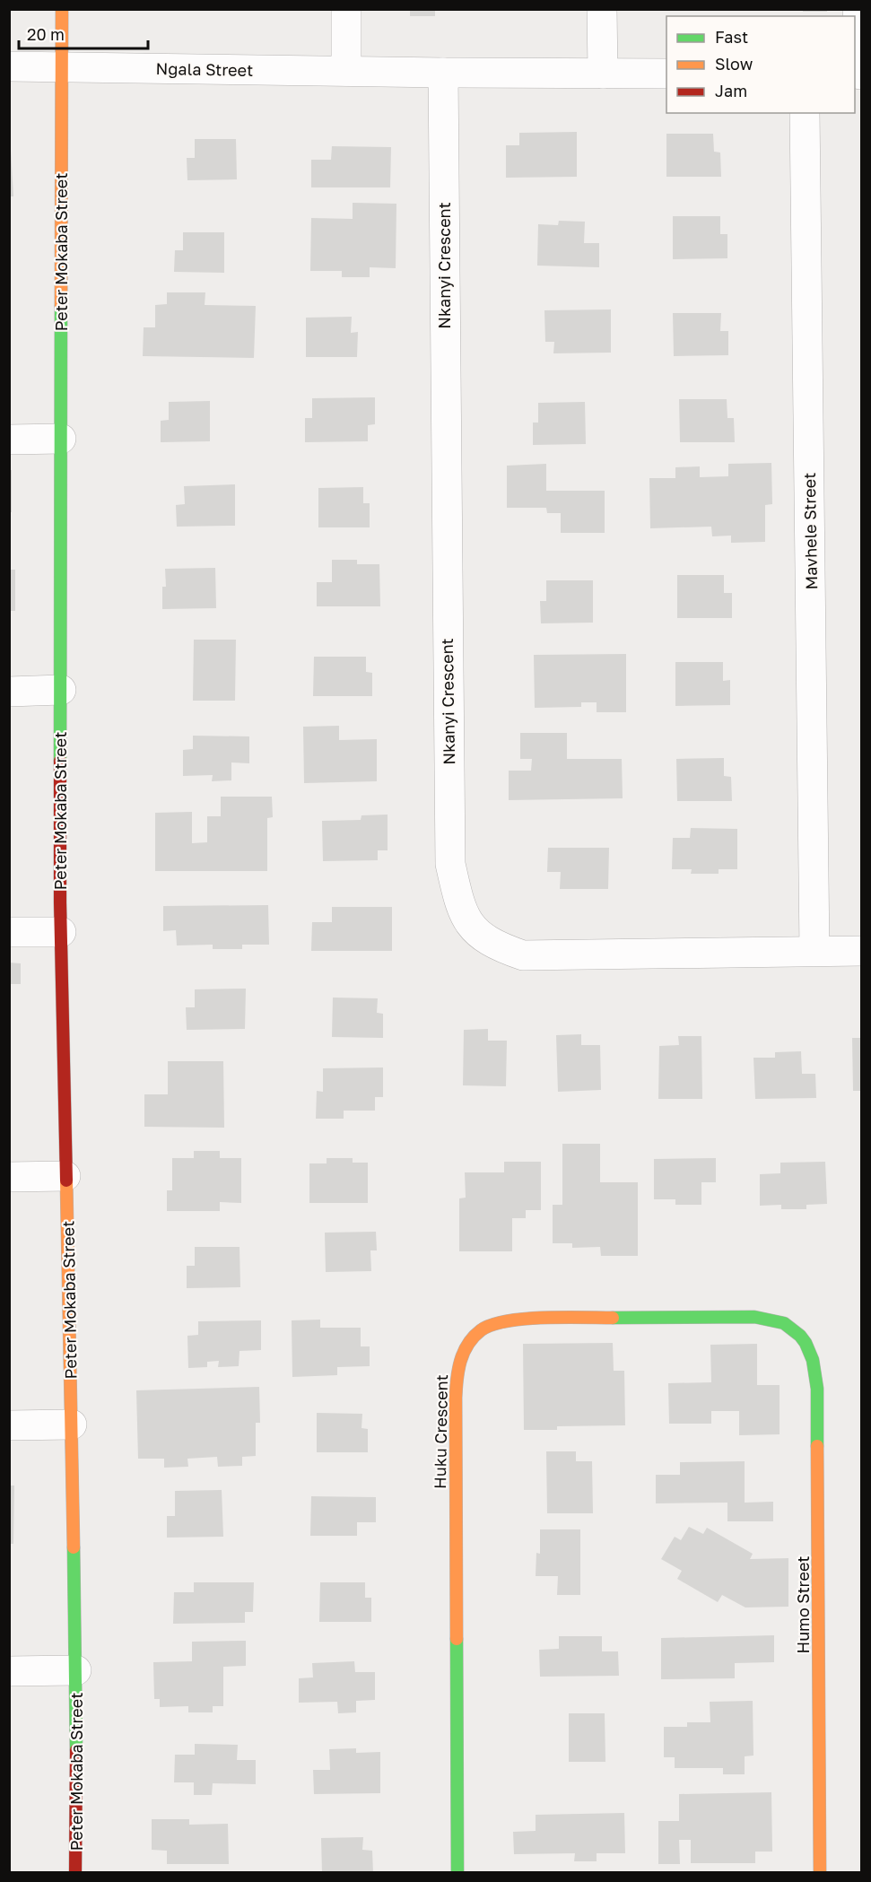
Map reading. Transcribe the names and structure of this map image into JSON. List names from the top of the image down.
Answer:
{
  "streets": {
    "street": [
      "Ngala Street",
      "Peter Mokaba Street",
      "Nkanyi Crescent",
      "Mavhele Street",
      "Huku Crescent",
      "Humo Street"
    ]
  },
  "crossings": [
    ["Ngala Street", "Peter Mokaba Street"],
    ["Ngala Street", "Nkanyi Crescent"],
    ["Nkanyi Crescent", "Mavhele Street"],
    ["Huku Crescent", "Humo Street"]
  ],
  "legend": ["Fast", "Slow", "Jam"],
  "scale_bar": "20 m"
}
